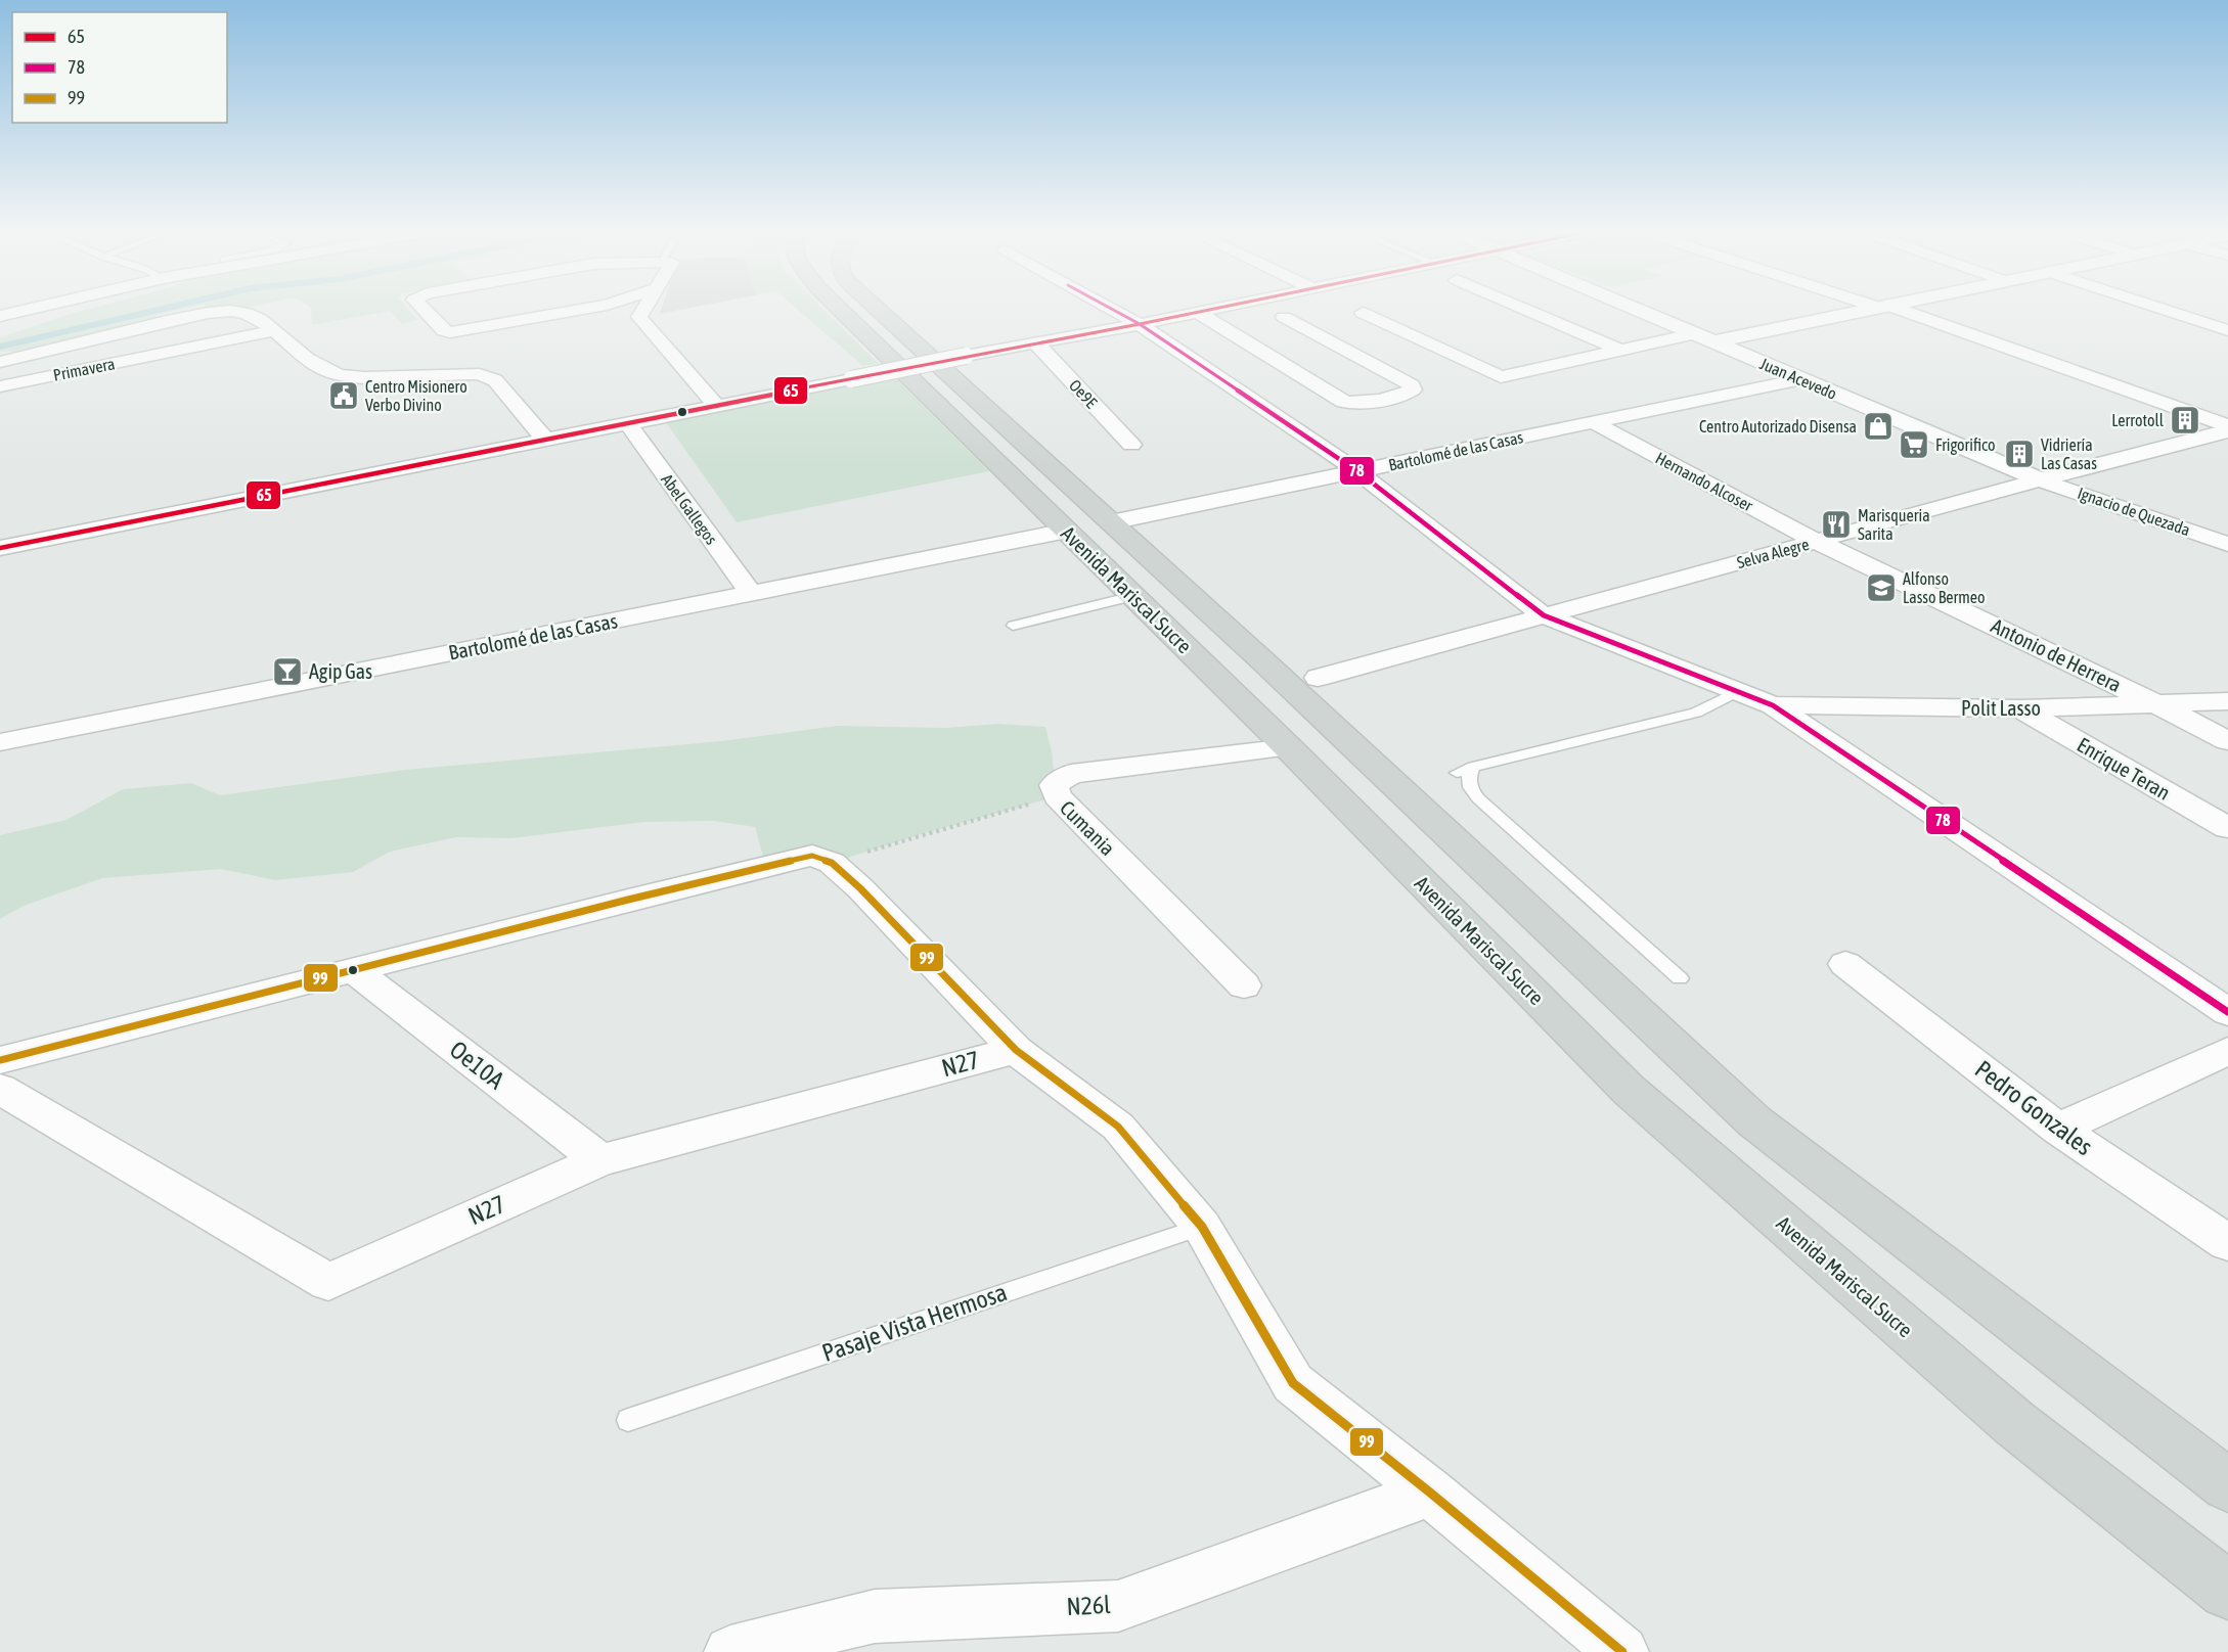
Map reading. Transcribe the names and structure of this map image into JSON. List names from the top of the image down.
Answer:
{
  "streets": {
    "main road": ["Avenida Mariscal Sucre"],
    "street": [
      "Primavera",
      "Juan Acevedo",
      "Oe9E",
      "Bartolomé de las Casas",
      "Hernando Alcoser",
      "Abel Gallegos",
      "Ignacio de Quezada",
      "Selva Alegre",
      "Antonio de Herrera",
      "Polit Lasso",
      "Enrique Teran",
      "Cumania",
      "N27",
      "Oe10A",
      "Pedro Gonzales",
      "N26l"
    ],
    "lane": ["Pasaje Vista Hermosa"]
  },
  "crossings": [
    ["Juan Acevedo", "Bartolomé de las Casas"],
    ["Juan Acevedo", "Ignacio de Quezada"],
    ["Juan Acevedo", "Selva Alegre"],
    ["Bartolomé de las Casas", "Hernando Alcoser"],
    ["Bartolomé de las Casas", "Abel Gallegos"],
    ["Bartolomé de las Casas", "Avenida Mariscal Sucre"],
    ["Bartolomé de las Casas", "Polit Lasso"],
    ["Hernando Alcoser", "Selva Alegre"],
    ["Hernando Alcoser", "Antonio de Herrera"],
    ["Ignacio de Quezada", "Selva Alegre"],
    ["Selva Alegre", "Antonio de Herrera"],
    ["Selva Alegre", "Polit Lasso"],
    ["Avenida Mariscal Sucre", "Cumania"],
    ["Antonio de Herrera", "Polit Lasso"],
    ["Polit Lasso", "Enrique Teran"],
    ["N27", "Oe10A"]
  ],
  "places": {
    "public building": ["Centro Misionero Verbo Divino"],
    "building": ["Lerrotoll", "Vidriería Las Casas"],
    "shop": ["Centro Autorizado Disensa"],
    "supermarket": ["Frigorifico"],
    "restaurant": ["Marisqueria Sarita"],
    "school or university": ["Alfonso Lasso Bermeo"],
    "bar": ["Agip Gas"]
  },
  "lines": ["transit line 65", "transit line 78", "transit line 99"],
  "legend": ["65", "78", "99"]
}
